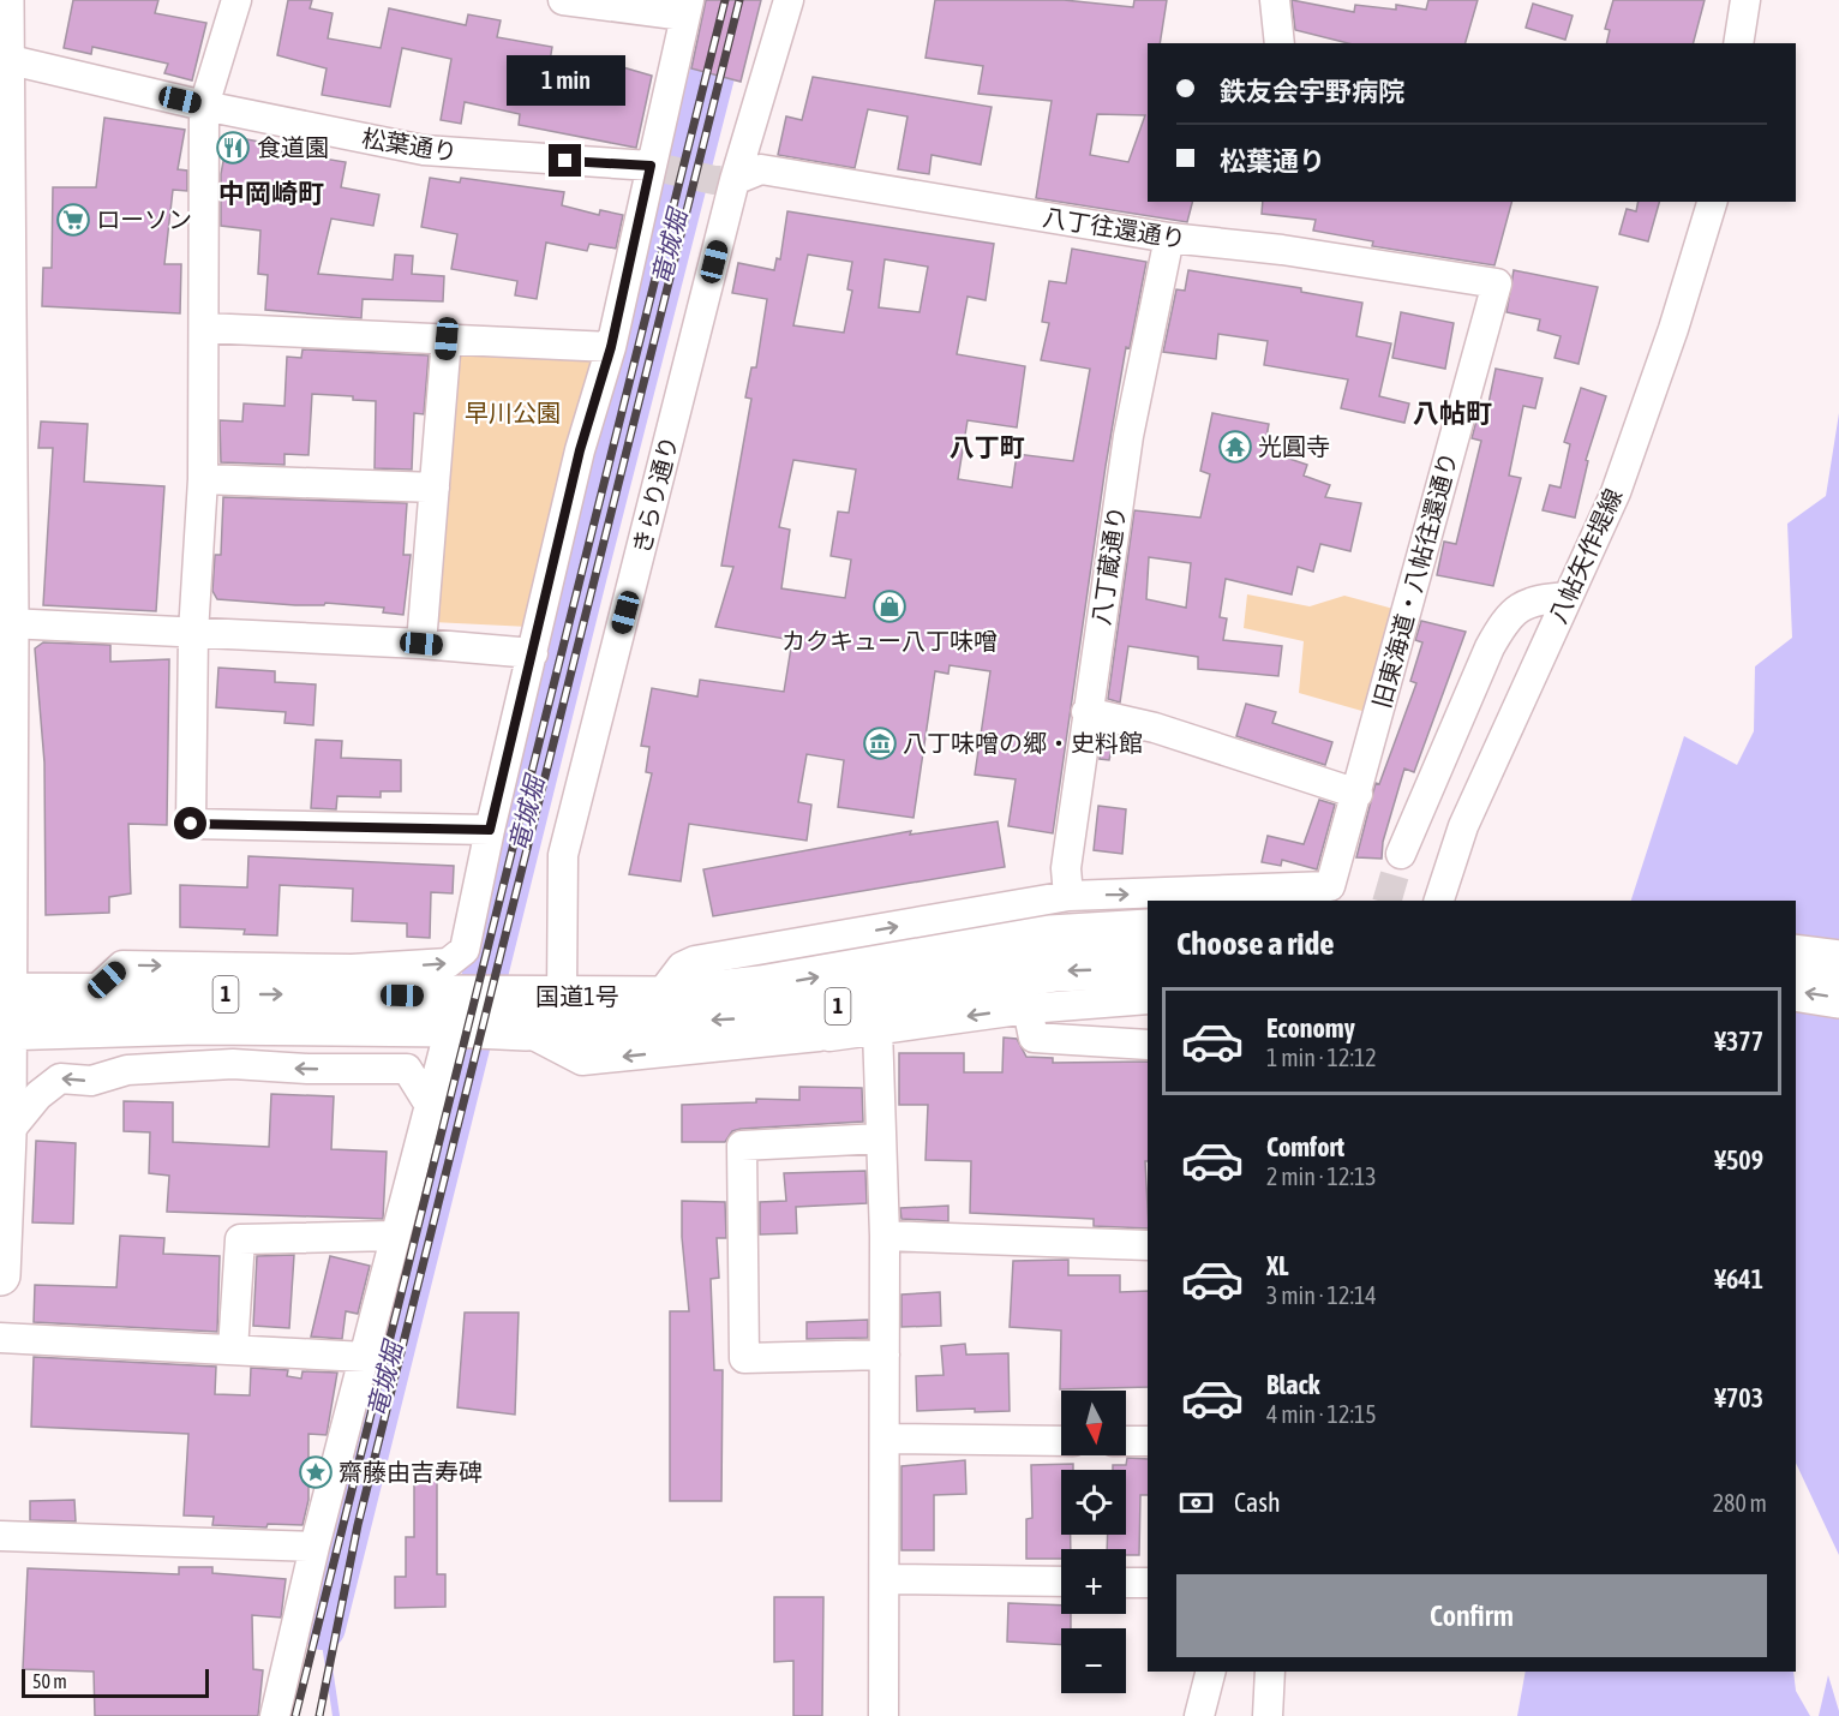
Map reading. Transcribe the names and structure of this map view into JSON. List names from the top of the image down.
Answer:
{
  "streets": {
    "highway": ["1", "国道1号"],
    "street": [
      "松葉通り",
      "八丁往還通り",
      "きらり通り",
      "八帖矢作堤線",
      "八丁蔵通り",
      "旧東海道・八帖往還通り"
    ]
  },
  "crossings": [
    ["八丁往還通り", "きらり通り"],
    ["八丁往還通り", "八丁蔵通り"],
    ["八丁往還通り", "旧東海道・八帖往還通り"],
    ["きらり通り", "国道1号"]
  ],
  "districts": ["中岡崎町", "八帖町", "八丁町"],
  "water": ["竜城堀"],
  "parks": ["早川公園"],
  "places": {
    "restaurant": ["食道園"],
    "supermarket": ["ローソン"],
    "temple": ["光圓寺"],
    "shop": ["カクキュー八丁味噌"],
    "museum": ["八丁味噌の郷・史料館"],
    "place": ["齋藤由吉寿碑"]
  },
  "scale_bar": "50 m",
  "north": "bottom",
  "page": {
    "banner": ["鉄友会宇野病院", "松葉通り"],
    "bubble": "1 min",
    "heading": "Choose a ride",
    "list": [
      {
        "name": "Economy",
        "note": "1 min · 12:12",
        "value": "¥377"
      },
      {
        "name": "Comfort",
        "note": "2 min · 12:13",
        "value": "¥509"
      },
      {
        "name": "XL",
        "note": "3 min · 12:14",
        "value": "¥641"
      },
      {
        "name": "Black",
        "note": "4 min · 12:15",
        "value": "¥703"
      }
    ],
    "map_buttons": ["+", "−"],
    "pay": ["Cash", "280 m"],
    "buttons": "Confirm",
    "scale": "50 m"
  }
}
